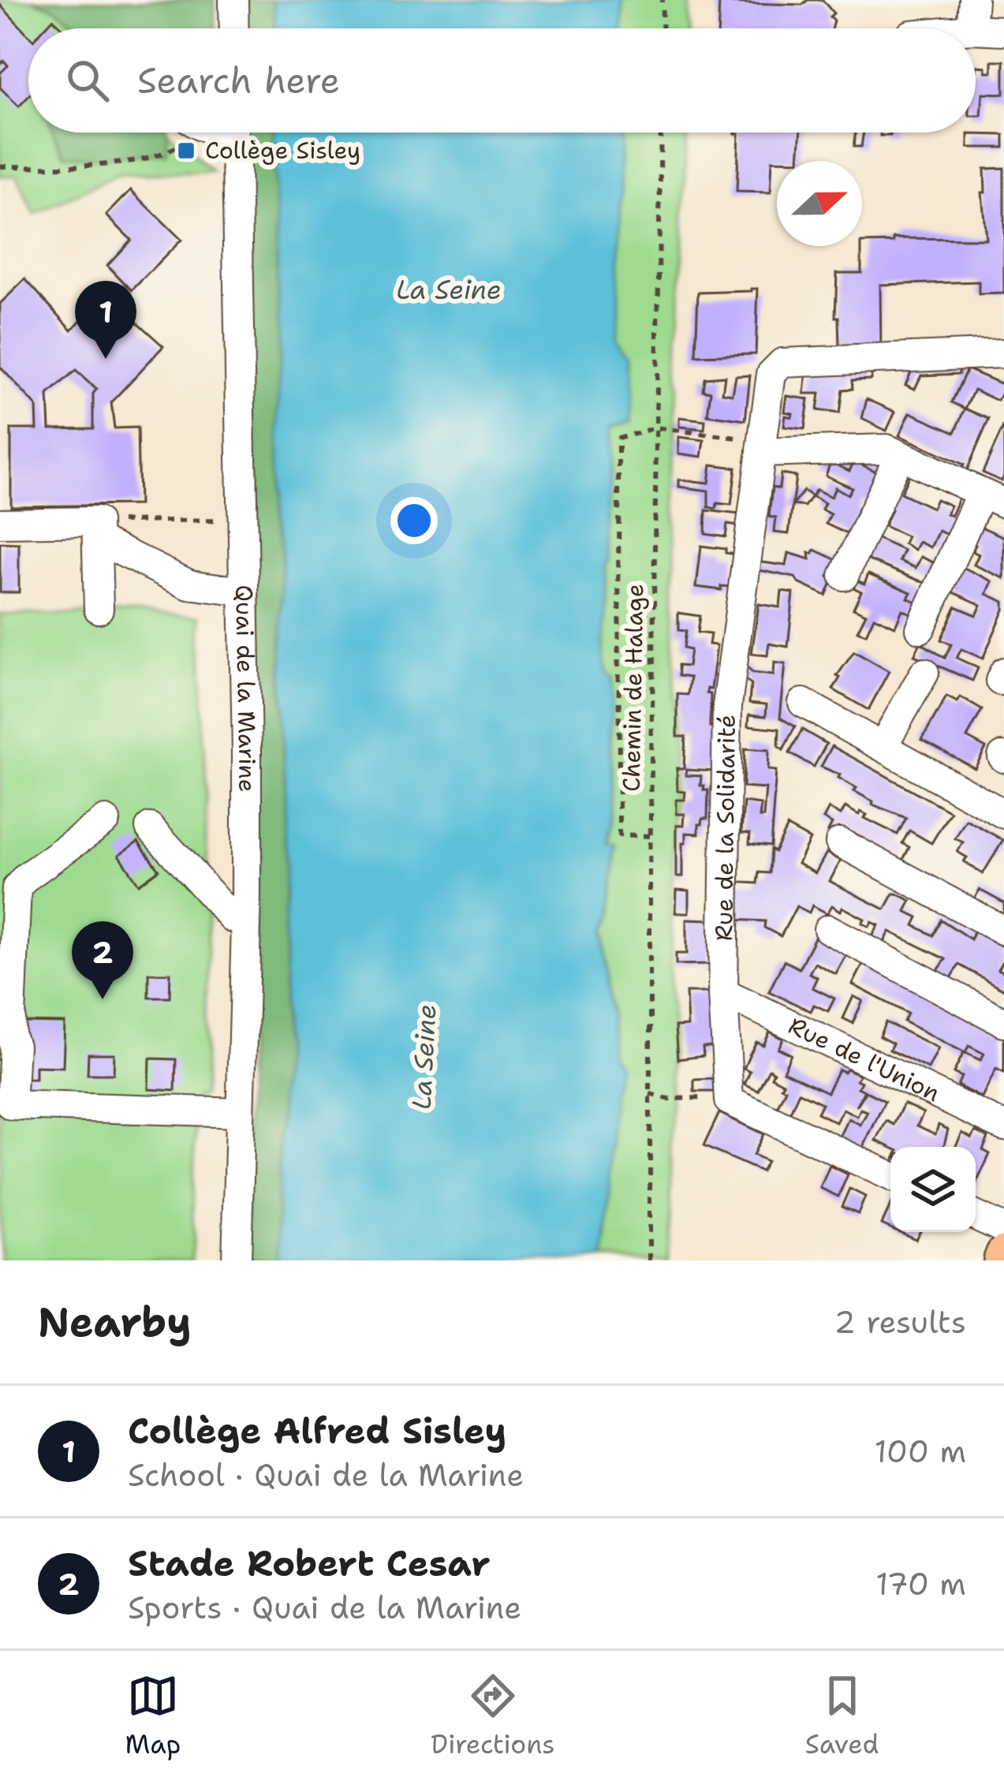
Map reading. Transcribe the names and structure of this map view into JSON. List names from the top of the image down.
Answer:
{
  "streets": {
    "street": ["Quai de la Marine", "Rue de la Solidarité", "Rue de l'Union"],
    "path": ["Chemin de Halage"]
  },
  "crossings": [
    ["Rue de la Solidarité", "Rue de l'Union"]
  ],
  "water": ["La Seine"],
  "places": {
    "transit": ["Collège Sisley"]
  },
  "north": "right",
  "page": {
    "search": "Search here",
    "pins": ["1", "2"],
    "heading": ["Nearby", "2 results"],
    "list": [
      {
        "mark": "1",
        "name": "Collège Alfred Sisley",
        "note": "School · Quai de la Marine",
        "value": "100 m"
      },
      {
        "mark": "2",
        "name": "Stade Robert Cesar",
        "note": "Sports · Quai de la Marine",
        "value": "170 m"
      }
    ],
    "nav": ["Map", "Directions", "Saved"]
  }
}
